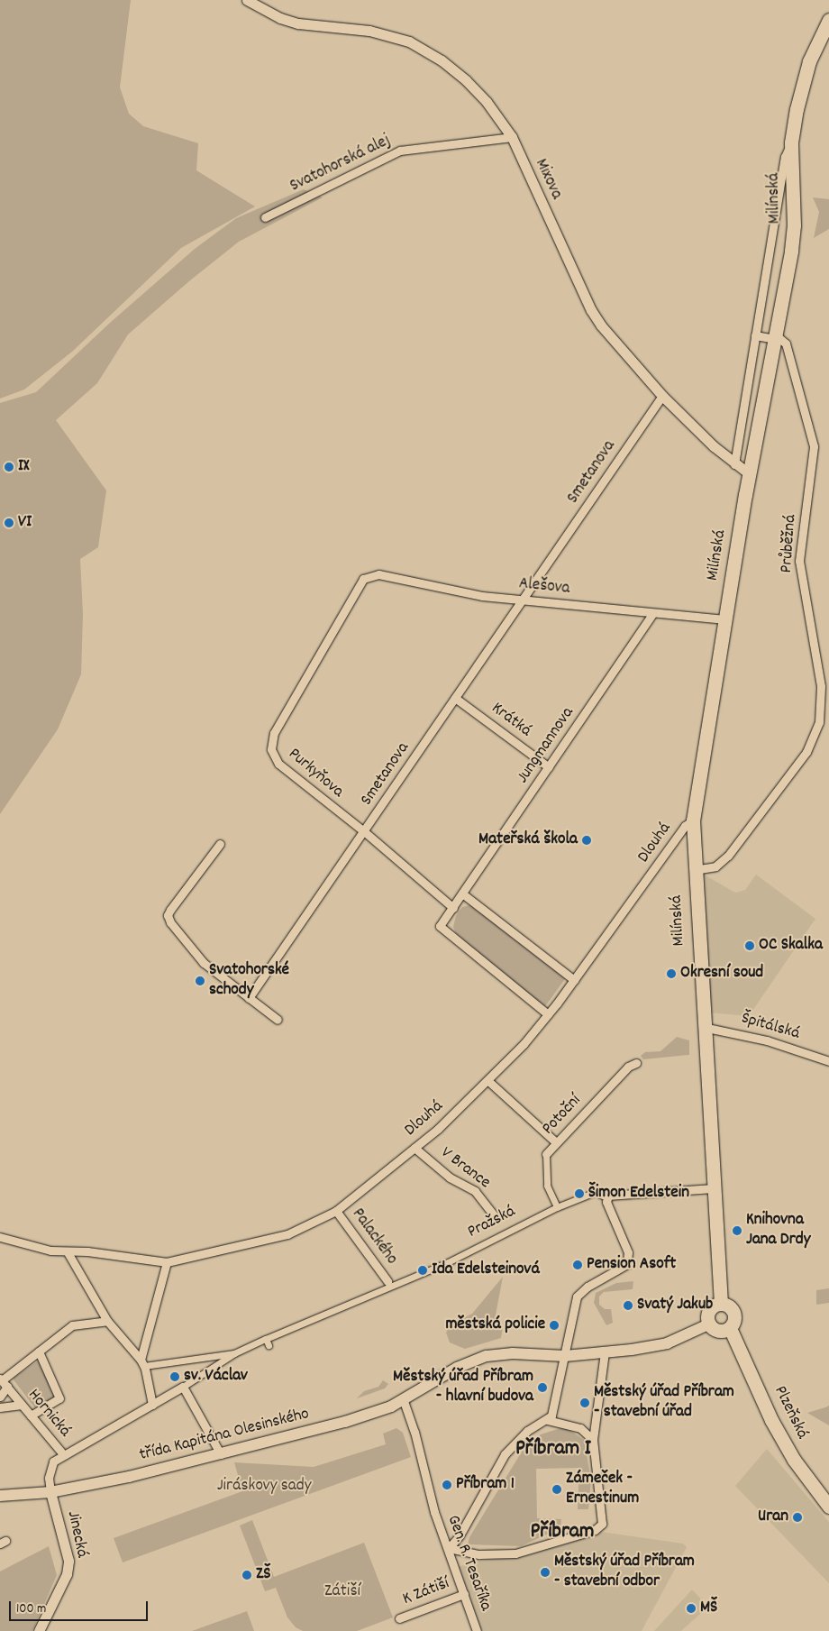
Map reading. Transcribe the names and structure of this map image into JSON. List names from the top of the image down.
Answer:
{
  "streets": {
    "main road": ["Milínská", "Plzeňská", "třída Kapitána Olesinského"],
    "street": [
      "Svatohorská alej",
      "Mixova",
      "Smetanova",
      "Průběžná",
      "Alešova",
      "Krátká",
      "Jungmannova",
      "Purkyňova",
      "Dlouhá",
      "Špitálská",
      "Potoční",
      "V Brance",
      "Pražská",
      "Palackého",
      "Hornická",
      "Jinecká",
      "Gen. R. Tesaříka",
      "K Zátiší"
    ]
  },
  "crossings": [
    ["Svatohorská alej", "Mixova"],
    ["Mixova", "Milínská"],
    ["Mixova", "Smetanova"],
    ["Milínská", "Průběžná"],
    ["Milínská", "Alešova"],
    ["Milínská", "Dlouhá"],
    ["Milínská", "Špitálská"],
    ["Milínská", "Plzeňská"],
    ["Milínská", "třída Kapitána Olesinského"],
    ["Smetanova", "Alešova"],
    ["Smetanova", "Krátká"],
    ["Smetanova", "Purkyňova"],
    ["Alešova", "Jungmannova"],
    ["Alešova", "Purkyňova"],
    ["Krátká", "Jungmannova"],
    ["Jungmannova", "Purkyňova"],
    ["Jungmannova", "Dlouhá"],
    ["Dlouhá", "V Brance"],
    ["Dlouhá", "Palackého"],
    ["Potoční", "Pražská"],
    ["Pražská", "Palackého"],
    ["Plzeňská", "třída Kapitána Olesinského"],
    ["Hornická", "třída Kapitána Olesinského"],
    ["Hornická", "Jinecká"],
    ["třída Kapitána Olesinského", "Jinecká"],
    ["třída Kapitána Olesinského", "Gen. R. Tesaříka"],
    ["Gen. R. Tesaříka", "K Zátiší"]
  ],
  "districts": ["Příbram I", "Příbram"],
  "parks": ["Jiráskovy sady", "Zátiší"],
  "places": [
    "IX",
    "VI",
    "Mateřská škola",
    "OC Skalka",
    "Okresní soud",
    "Svatohorské schody",
    "Šimon Edelstein",
    "Knihovna Jana Drdy",
    "Pension Asoft",
    "Ida Edelsteinová",
    "Svatý Jakub",
    "městská policie",
    "sv. Václav",
    "Městský úřad Příbram - hlavní budova",
    "Městský úřad Příbram - stavební úřad",
    "Příbram 1",
    "Zámeček - Ernestinum",
    "Uran",
    "Městský úřad Příbram - stavební odbor",
    "ZŠ",
    "MŠ"
  ],
  "scale_bar": "100 m"
}
